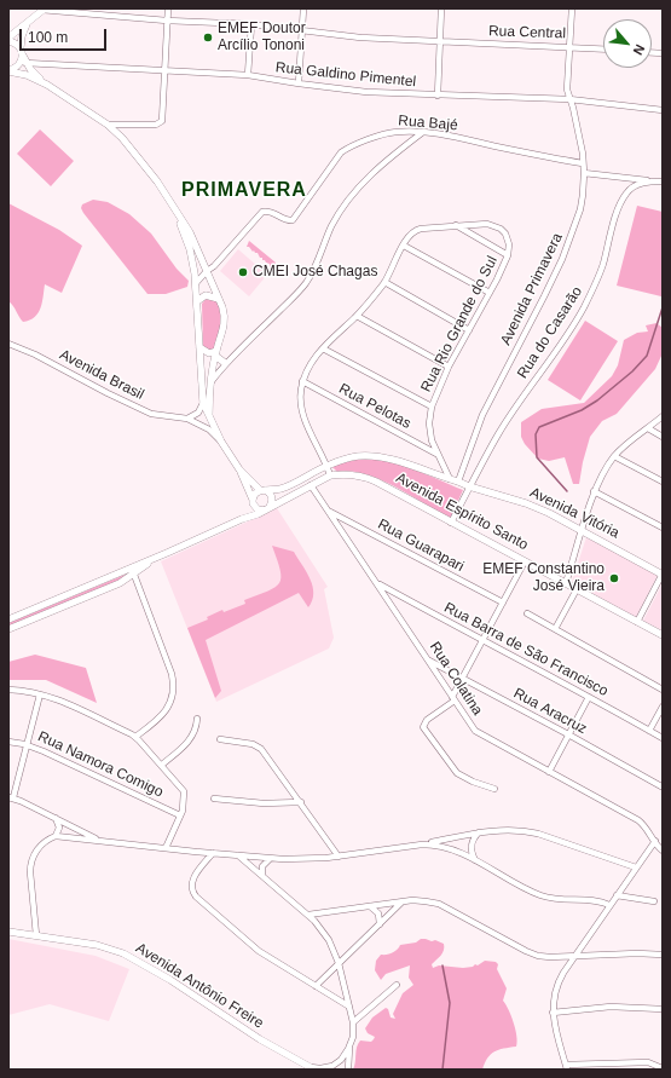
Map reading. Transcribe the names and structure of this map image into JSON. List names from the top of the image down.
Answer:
{
  "streets": {
    "street": [
      "Rua Central",
      "Rua Galdino Pimentel",
      "Rua Bajé",
      "Avenida Primavera",
      "Rua Rio Grande do Sul",
      "Rua do Casarão",
      "Avenida Brasil",
      "Rua Pelotas",
      "Avenida Espírito Santo",
      "Avenida Vitória",
      "Rua Guarapari",
      "Rua Barra de São Francisco",
      "Rua Colatina",
      "Rua Aracruz",
      "Rua Namora Comigo",
      "Avenida Antônio Freire"
    ]
  },
  "crossings": [
    ["Rua Central", "Avenida Primavera"],
    ["Rua Galdino Pimentel", "Avenida Primavera"],
    ["Rua Bajé", "Avenida Primavera"],
    ["Avenida Primavera", "Avenida Vitória"],
    ["Rua Rio Grande do Sul", "Rua Pelotas"],
    ["Rua Rio Grande do Sul", "Avenida Vitória"],
    ["Rua do Casarão", "Avenida Vitória"],
    ["Avenida Espírito Santo", "Avenida Vitória"],
    ["Avenida Espírito Santo", "Rua Colatina"],
    ["Rua Guarapari", "Rua Colatina"],
    ["Rua Barra de São Francisco", "Rua Colatina"],
    ["Rua Colatina", "Rua Aracruz"]
  ],
  "districts": ["PRIMAVERA"],
  "places": ["EMEF Doutor Arcílio Tononi", "CMEI José Chagas", "EMEF Constantino José Vieira"],
  "scale_bar": "100 m",
  "north": "bottom right"
}
